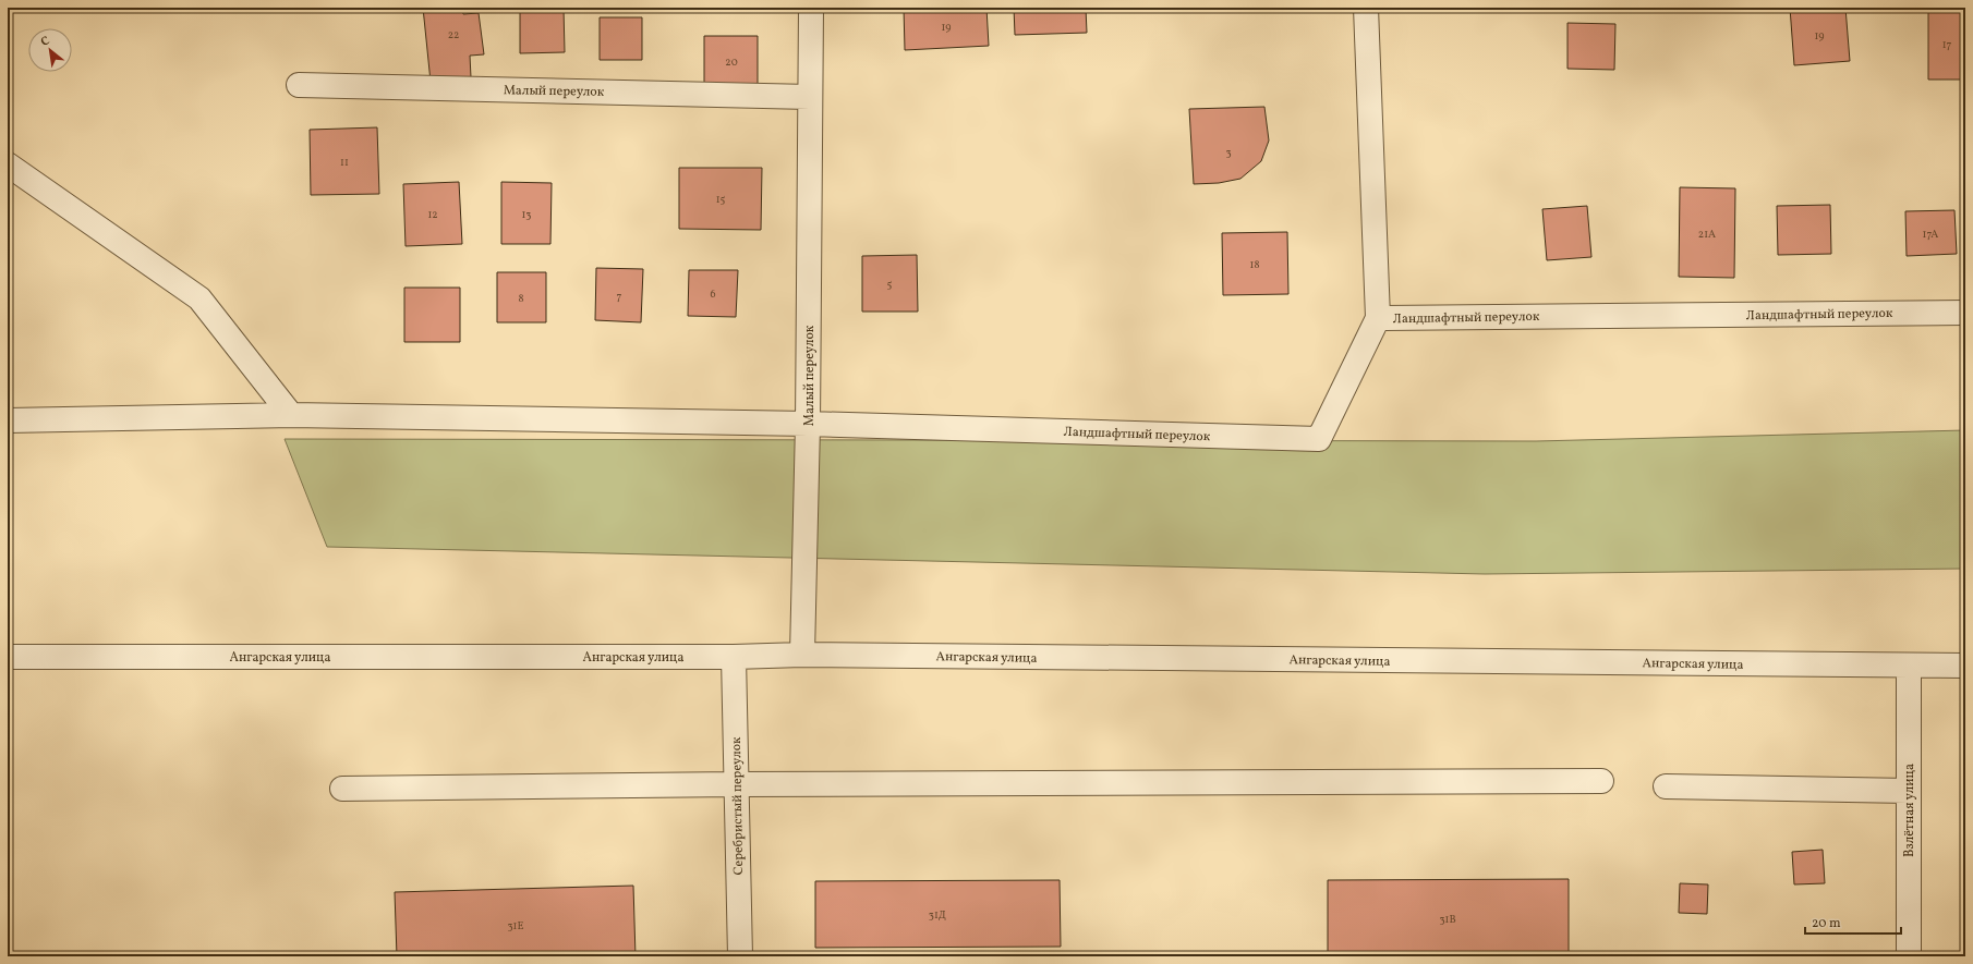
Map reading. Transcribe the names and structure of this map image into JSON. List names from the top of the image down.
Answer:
{
  "streets": {
    "street": [
      "Малый переулок",
      "Ландшафтный переулок",
      "Ангарская улица",
      "Серебристый переулок",
      "Взлётная улица"
    ]
  },
  "crossings": [
    ["Малый переулок", "Ландшафтный переулок"],
    ["Малый переулок", "Ангарская улица"],
    ["Ангарская улица", "Серебристый переулок"],
    ["Ангарская улица", "Взлётная улица"]
  ],
  "house_numbers": [
    "19",
    "22",
    "19",
    "17",
    "20",
    "3",
    "11",
    "15",
    "12",
    "13",
    "21А",
    "17А",
    "18",
    "5",
    "6",
    "7",
    "8",
    "31Д",
    "31В",
    "31Е"
  ],
  "scale_bar": "20 m",
  "north": "top left"
}
